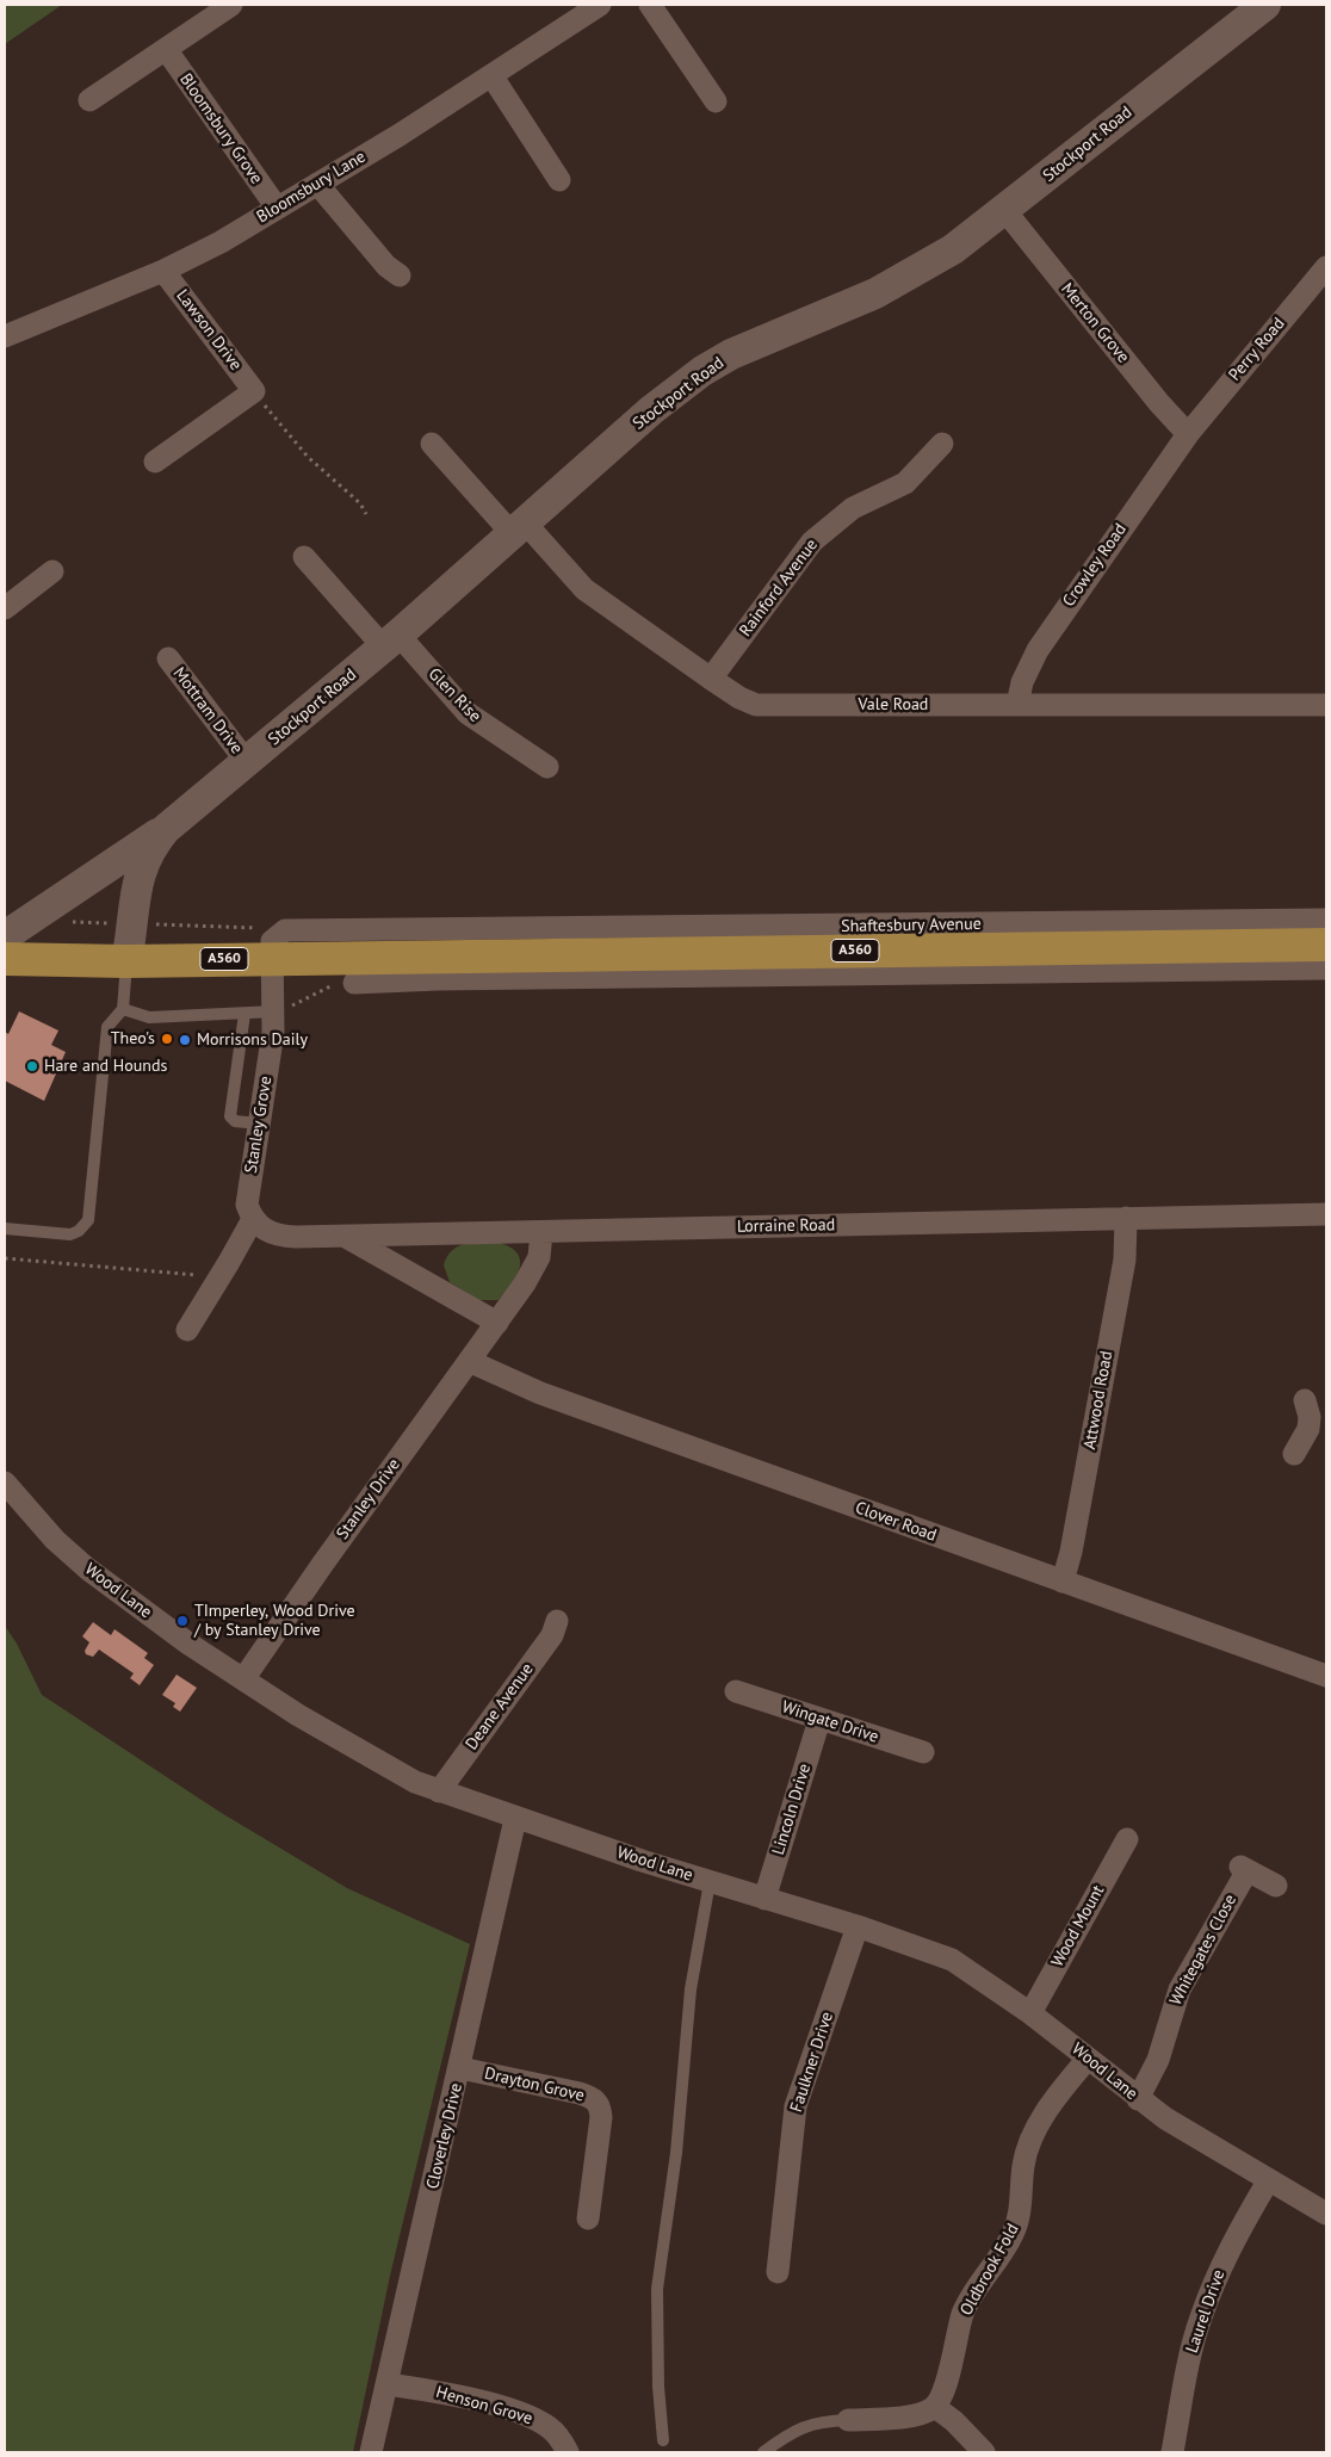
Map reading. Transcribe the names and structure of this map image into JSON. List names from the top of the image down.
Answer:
{
  "streets": {
    "highway": ["Shaftesbury Avenue", "A560"],
    "main road": ["Stockport Road"],
    "street": [
      "Bloomsbury Grove",
      "Bloomsbury Lane",
      "Merton Grove",
      "Lawson Drive",
      "Perry Road",
      "Crowley Road",
      "Rainford Avenue",
      "Glen Rise",
      "Vale Road",
      "Mottram Drive",
      "Stanley Grove",
      "Lorraine Road",
      "Attwood Road",
      "Stanley Drive",
      "Clover Road",
      "Wood Lane",
      "Deane Avenue",
      "Wingate Drive",
      "Lincoln Drive",
      "Wood Mount",
      "Whitegates Close",
      "Faulkner Drive",
      "Drayton Grove",
      "Cloverley Drive",
      "Oldbrook Fold",
      "Laurel Drive",
      "Henson Grove"
    ]
  },
  "crossings": [
    ["Bloomsbury Grove", "Bloomsbury Lane"],
    ["Stockport Road", "Merton Grove"],
    ["Stockport Road", "Glen Rise"],
    ["Stockport Road", "Vale Road"],
    ["Stockport Road", "Mottram Drive"],
    ["Stockport Road", "Shaftesbury Avenue"],
    ["Stockport Road", "A560"],
    ["Bloomsbury Lane", "Lawson Drive"],
    ["Merton Grove", "Perry Road"],
    ["Merton Grove", "Crowley Road"],
    ["Perry Road", "Crowley Road"],
    ["Crowley Road", "Vale Road"],
    ["Rainford Avenue", "Vale Road"],
    ["Shaftesbury Avenue", "A560"],
    ["Shaftesbury Avenue", "Stanley Grove"],
    ["Stanley Grove", "Lorraine Road"],
    ["Lorraine Road", "Attwood Road"],
    ["Lorraine Road", "Stanley Drive"],
    ["Attwood Road", "Clover Road"],
    ["Stanley Drive", "Clover Road"],
    ["Stanley Drive", "Wood Lane"],
    ["Wood Lane", "Deane Avenue"],
    ["Wood Lane", "Lincoln Drive"],
    ["Wood Lane", "Wood Mount"],
    ["Wood Lane", "Whitegates Close"],
    ["Wood Lane", "Faulkner Drive"],
    ["Wood Lane", "Cloverley Drive"],
    ["Wood Lane", "Oldbrook Fold"],
    ["Wood Lane", "Laurel Drive"],
    ["Wingate Drive", "Lincoln Drive"],
    ["Drayton Grove", "Cloverley Drive"],
    ["Cloverley Drive", "Henson Grove"]
  ],
  "places": [
    "Theo's",
    "Morrisons Daily",
    "Hare and Hounds",
    "TImperley, Wood Drive / by Stanley Drive"
  ]
}
